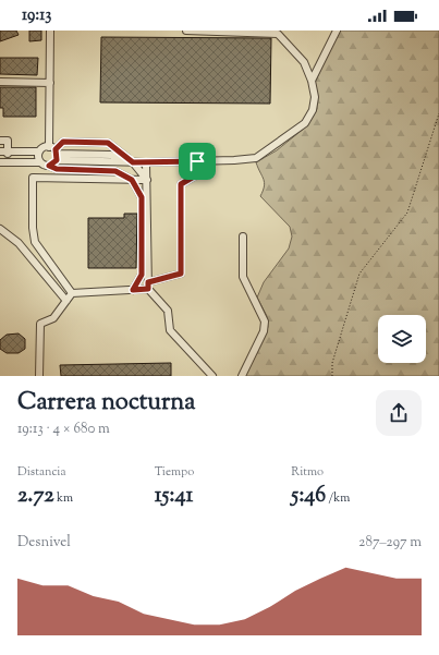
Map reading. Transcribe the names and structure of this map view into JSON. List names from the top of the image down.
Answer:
{
  "page": {
    "status": "19:13",
    "heading": ["Carrera nocturna", "19:13 · 4 × 680 m"],
    "stats": [
      ["Distancia", "2.72 km"],
      ["Tiempo", "15:41"],
      ["Ritmo", "5:46 /km"]
    ],
    "chart": ["Desnivel", "287–297 m"]
  }
}
